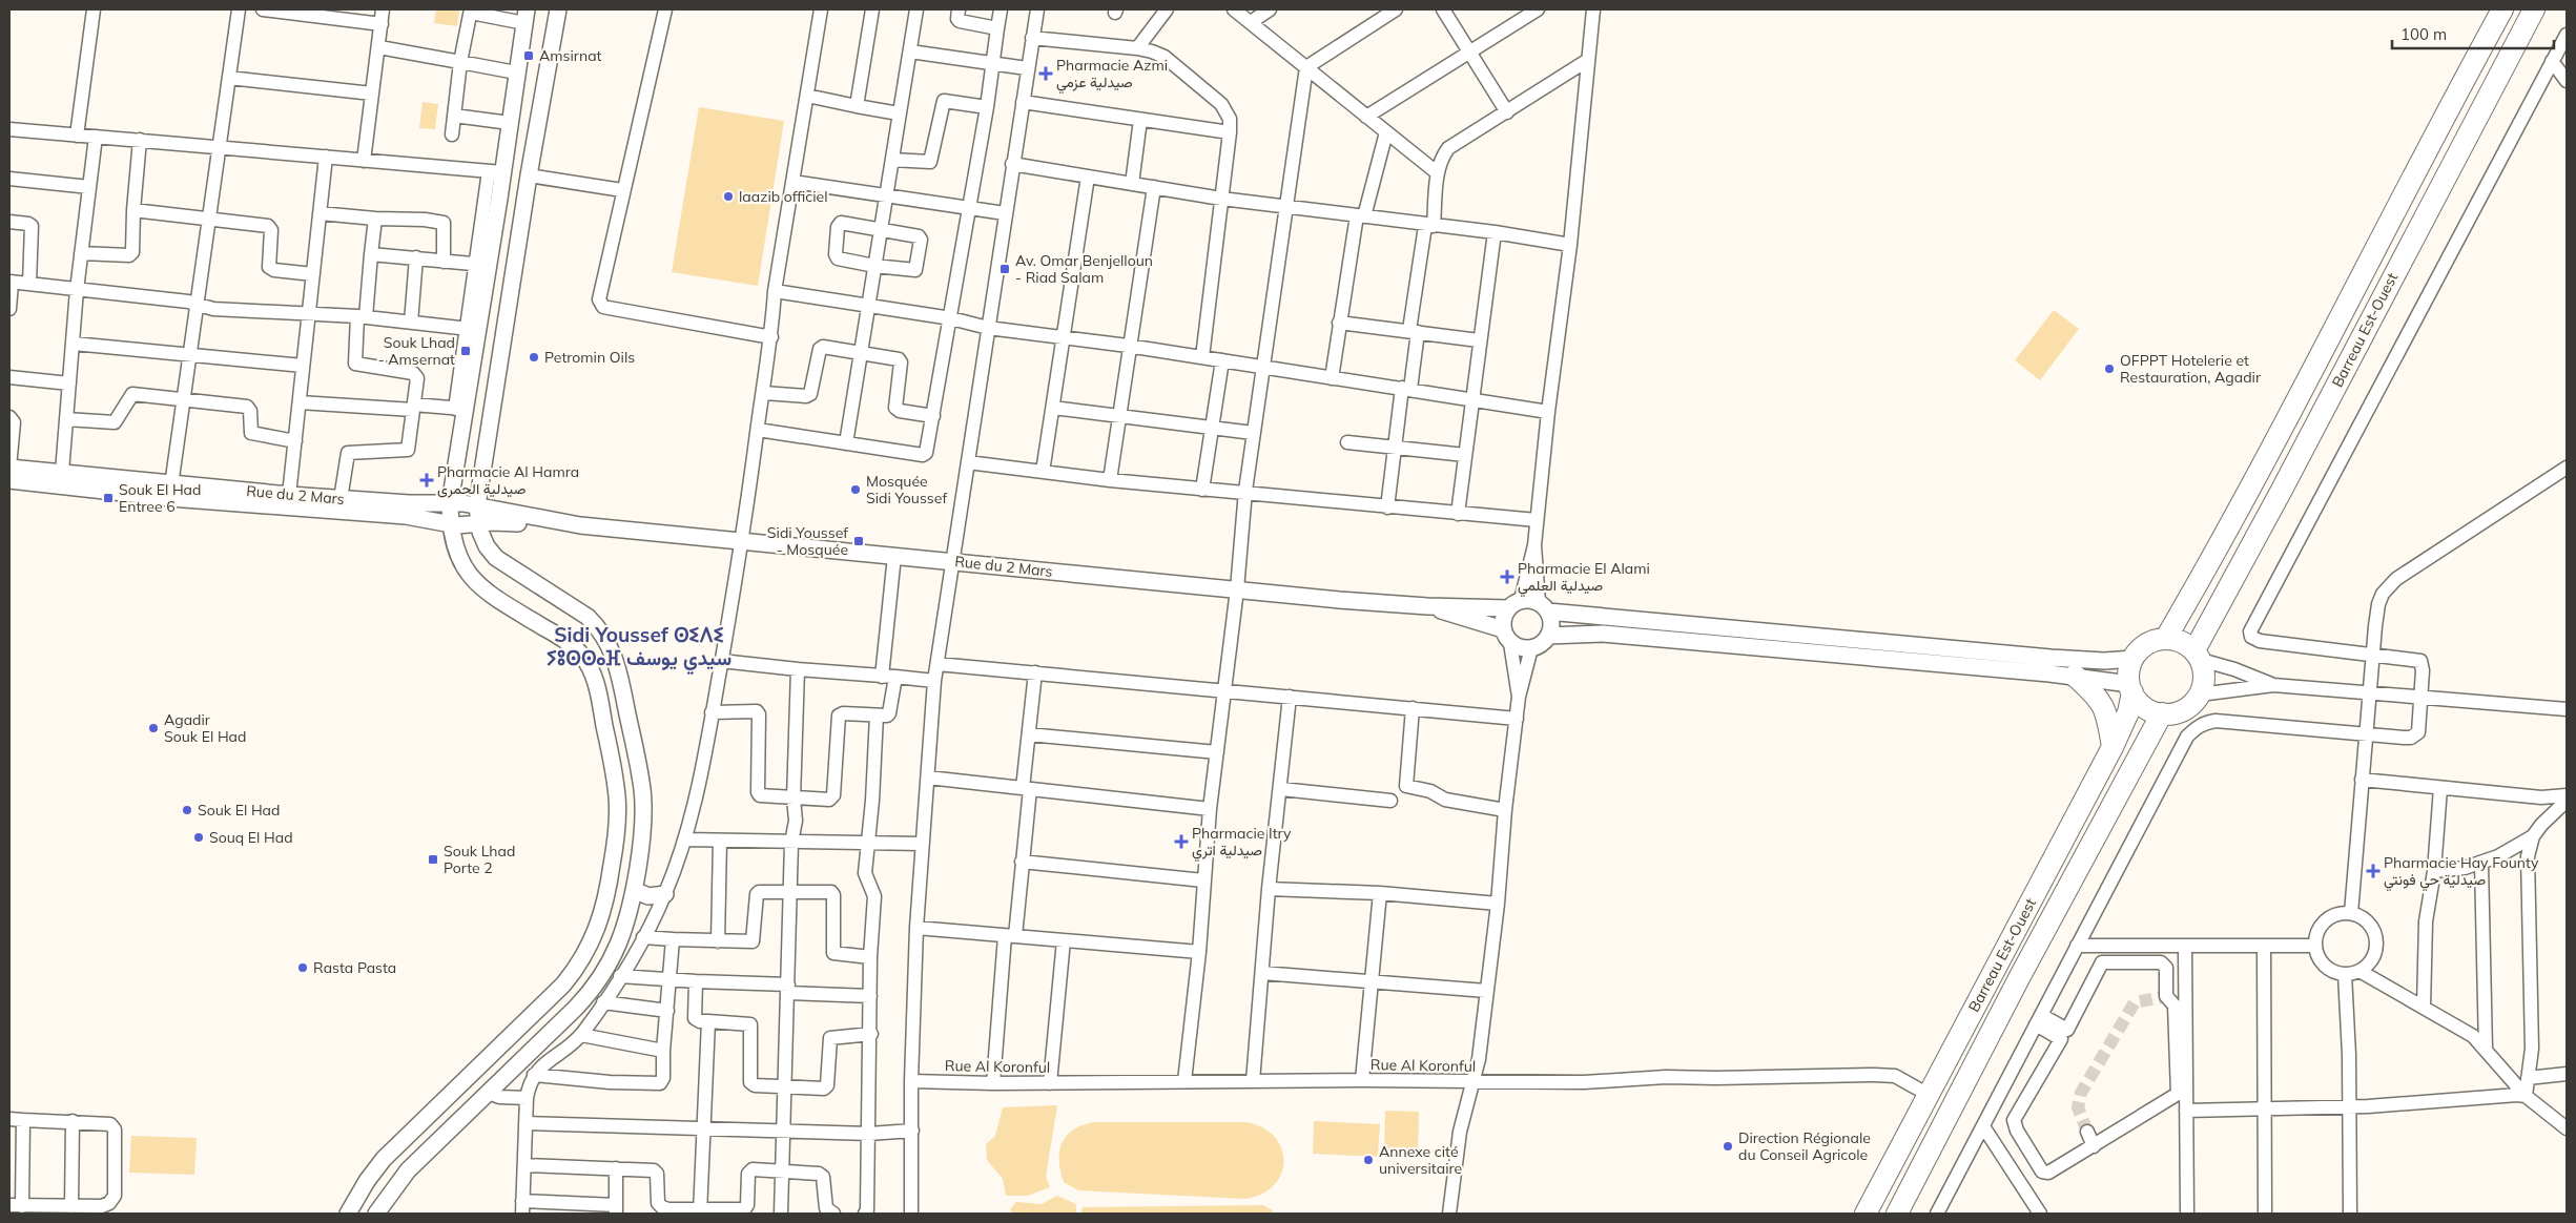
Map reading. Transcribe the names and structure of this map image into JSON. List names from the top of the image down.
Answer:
{
  "streets": {
    "main road": ["Barreau Est-Ouest"],
    "street": ["Rue du 2 Mars", "Rue Al Koronful"]
  },
  "crossings": [
    ["Barreau Est-Ouest", "Rue Al Koronful"]
  ],
  "districts": ["Sidi Youssef ⵙⵉⴷⵉ ⵢⵓⵙⵙⴰⴼ سيدي يوسف"],
  "places": {
    "transit": [
      "Amsirnat",
      "Av. Omar Benjelloun - Riad Salam",
      "Souk Lhad - Amsernat",
      "Souk El Had Entree 6",
      "Sidi Youssef - Mosquée",
      "Souk Lhad Porte 2"
    ],
    "health": [
      "Pharmacie Azmi صيدلية عزمي",
      "Pharmacie Al Hamra صيدلية الحمرى",
      "Pharmacie El Alami صيدلية العلمي",
      "Pharmacie Itry صيدلية اتري",
      "Pharmacie Hay Founty صيدلية حي فونتي"
    ],
    "other": [
      "laazib officiel",
      "Petromin Oils",
      "OFPPT Hotelerie et Restauration, Agadir",
      "Mosquée Sidi Youssef",
      "Agadir Souk El Had",
      "Souk El Had",
      "Souq El Had",
      "Rasta Pasta",
      "Direction Régionale du Conseil Agricole",
      "Annexe cité universitaire"
    ]
  },
  "scale_bar": "100 m"
}
